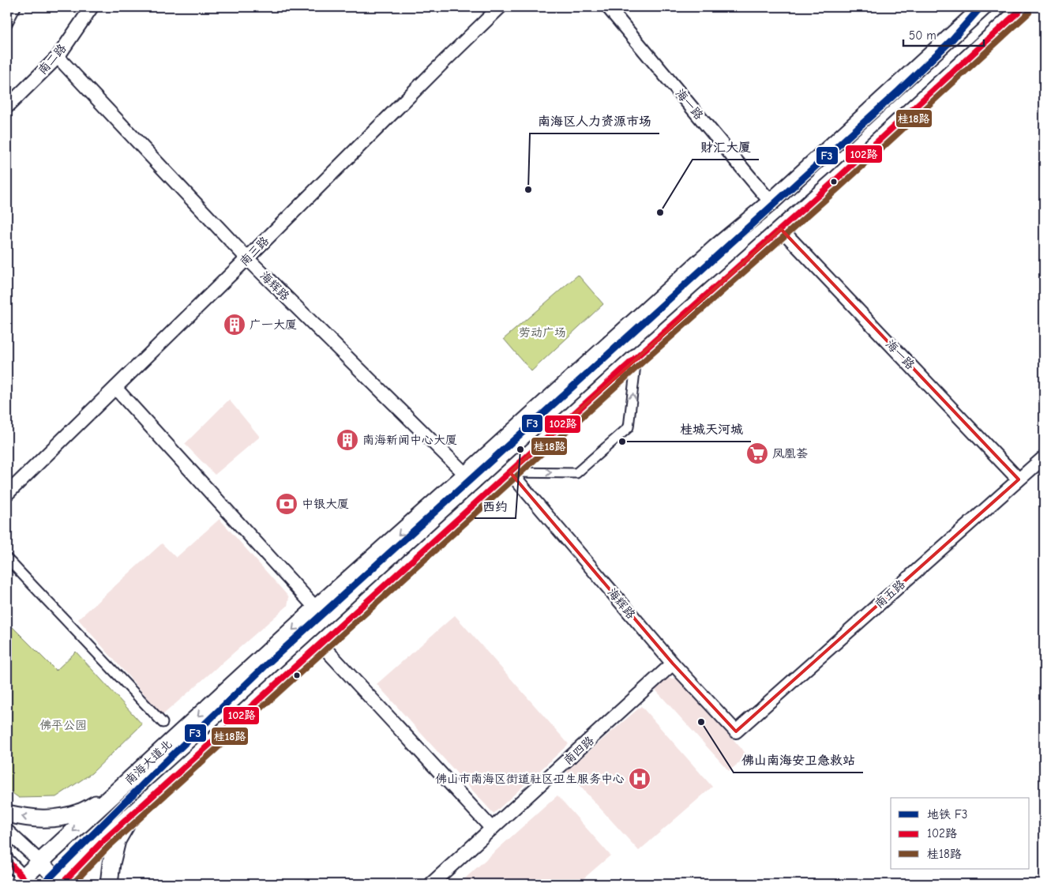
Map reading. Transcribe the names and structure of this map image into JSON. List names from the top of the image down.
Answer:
{
  "streets": {
    "highway": ["南海大道北"],
    "street": [
      "南二路",
      "海一路",
      "南三路",
      "海辉路",
      "南五路",
      "南四路"
    ]
  },
  "crossings": [
    ["南二路", "海辉路"],
    ["海一路", "南五路"],
    ["海一路", "南海大道北"],
    ["南三路", "海辉路"],
    ["海辉路", "南五路"],
    ["海辉路", "南四路"],
    ["海辉路", "南海大道北"]
  ],
  "parks": ["劳动广场", "佛平公园"],
  "places": {
    "other": [
      "南海区人力资源市场",
      "财汇大厦",
      "桂城天河城",
      "西约",
      "佛山南海安卫急救站"
    ],
    "building": ["广一大厦", "南海新闻中心大厦"],
    "supermarket": ["凤凰荟"],
    "bank": ["中银大厦"],
    "hospital": ["佛山市南海区街道社区卫生服务中心"]
  },
  "lines": ["metro line F3", "transit line 102路", "transit line 桂18路"],
  "legend": ["地铁 F3", "102路", "桂18路"],
  "scale_bar": "50 m"
}
